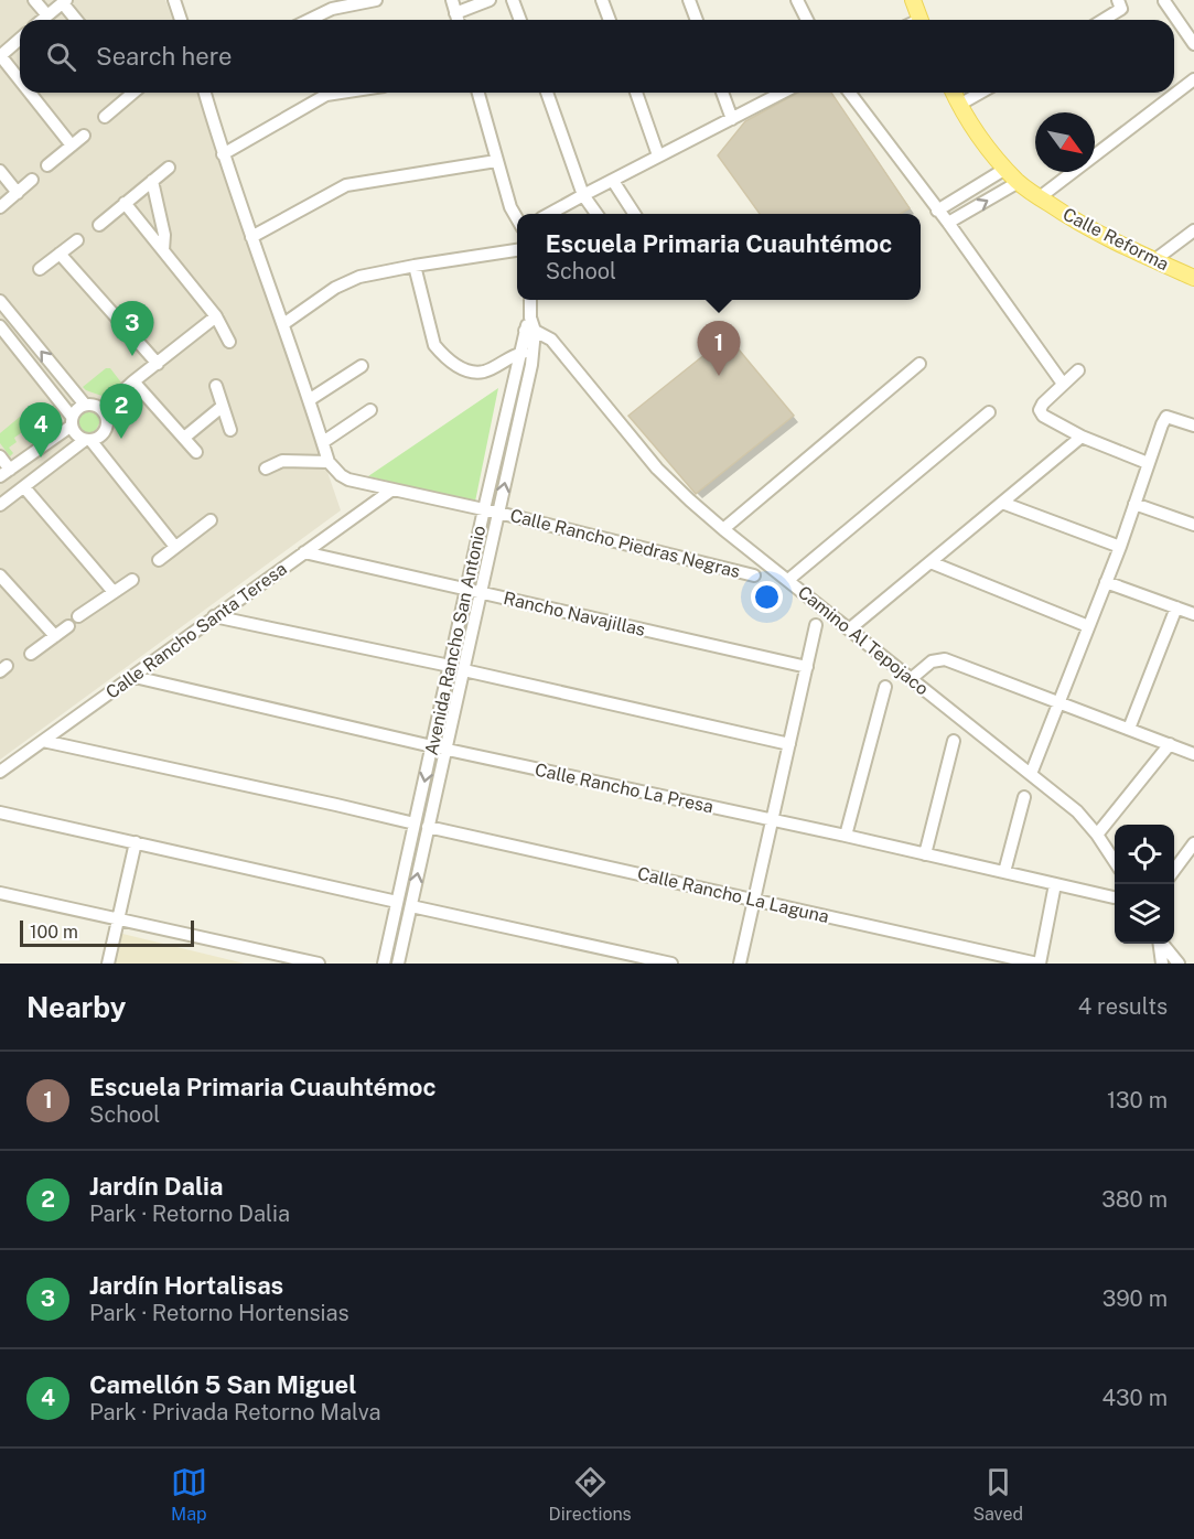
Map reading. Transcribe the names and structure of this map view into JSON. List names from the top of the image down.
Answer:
{
  "streets": {
    "main road": ["Calle Reforma"],
    "street": [
      "Calle Rancho Piedras Negras",
      "Rancho Navajillas",
      "Calle Rancho Santa Teresa",
      "Avenida Rancho San Antonio",
      "Camino Al Tepojaco",
      "Calle Rancho La Presa",
      "Calle Rancho La Laguna"
    ]
  },
  "crossings": [
    ["Calle Rancho Piedras Negras", "Calle Rancho Santa Teresa"],
    ["Calle Rancho Piedras Negras", "Avenida Rancho San Antonio"],
    ["Rancho Navajillas", "Calle Rancho Santa Teresa"],
    ["Rancho Navajillas", "Avenida Rancho San Antonio"],
    ["Calle Rancho Santa Teresa", "Calle Rancho La Presa"],
    ["Avenida Rancho San Antonio", "Camino Al Tepojaco"],
    ["Avenida Rancho San Antonio", "Calle Rancho La Presa"],
    ["Avenida Rancho San Antonio", "Calle Rancho La Laguna"]
  ],
  "scale_bar": "100 m",
  "north": "bottom right",
  "page": {
    "search": "Search here",
    "popup": ["Escuela Primaria Cuauhtémoc", "School"],
    "pins": [
      "3",
      "1",
      "2",
      "4"
    ],
    "scale": "100 m",
    "heading": ["Nearby", "4 results"],
    "list": [
      {
        "mark": "1",
        "name": "Escuela Primaria Cuauhtémoc",
        "note": "School",
        "value": "130 m"
      },
      {
        "mark": "2",
        "name": "Jardín Dalia",
        "note": "Park · Retorno Dalia",
        "value": "380 m"
      },
      {
        "mark": "3",
        "name": "Jardín Hortalisas",
        "note": "Park · Retorno Hortensias",
        "value": "390 m"
      },
      {
        "mark": "4",
        "name": "Camellón 5 San Miguel",
        "note": "Park · Privada Retorno Malva",
        "value": "430 m"
      }
    ],
    "nav": ["Map", "Directions", "Saved"]
  }
}
